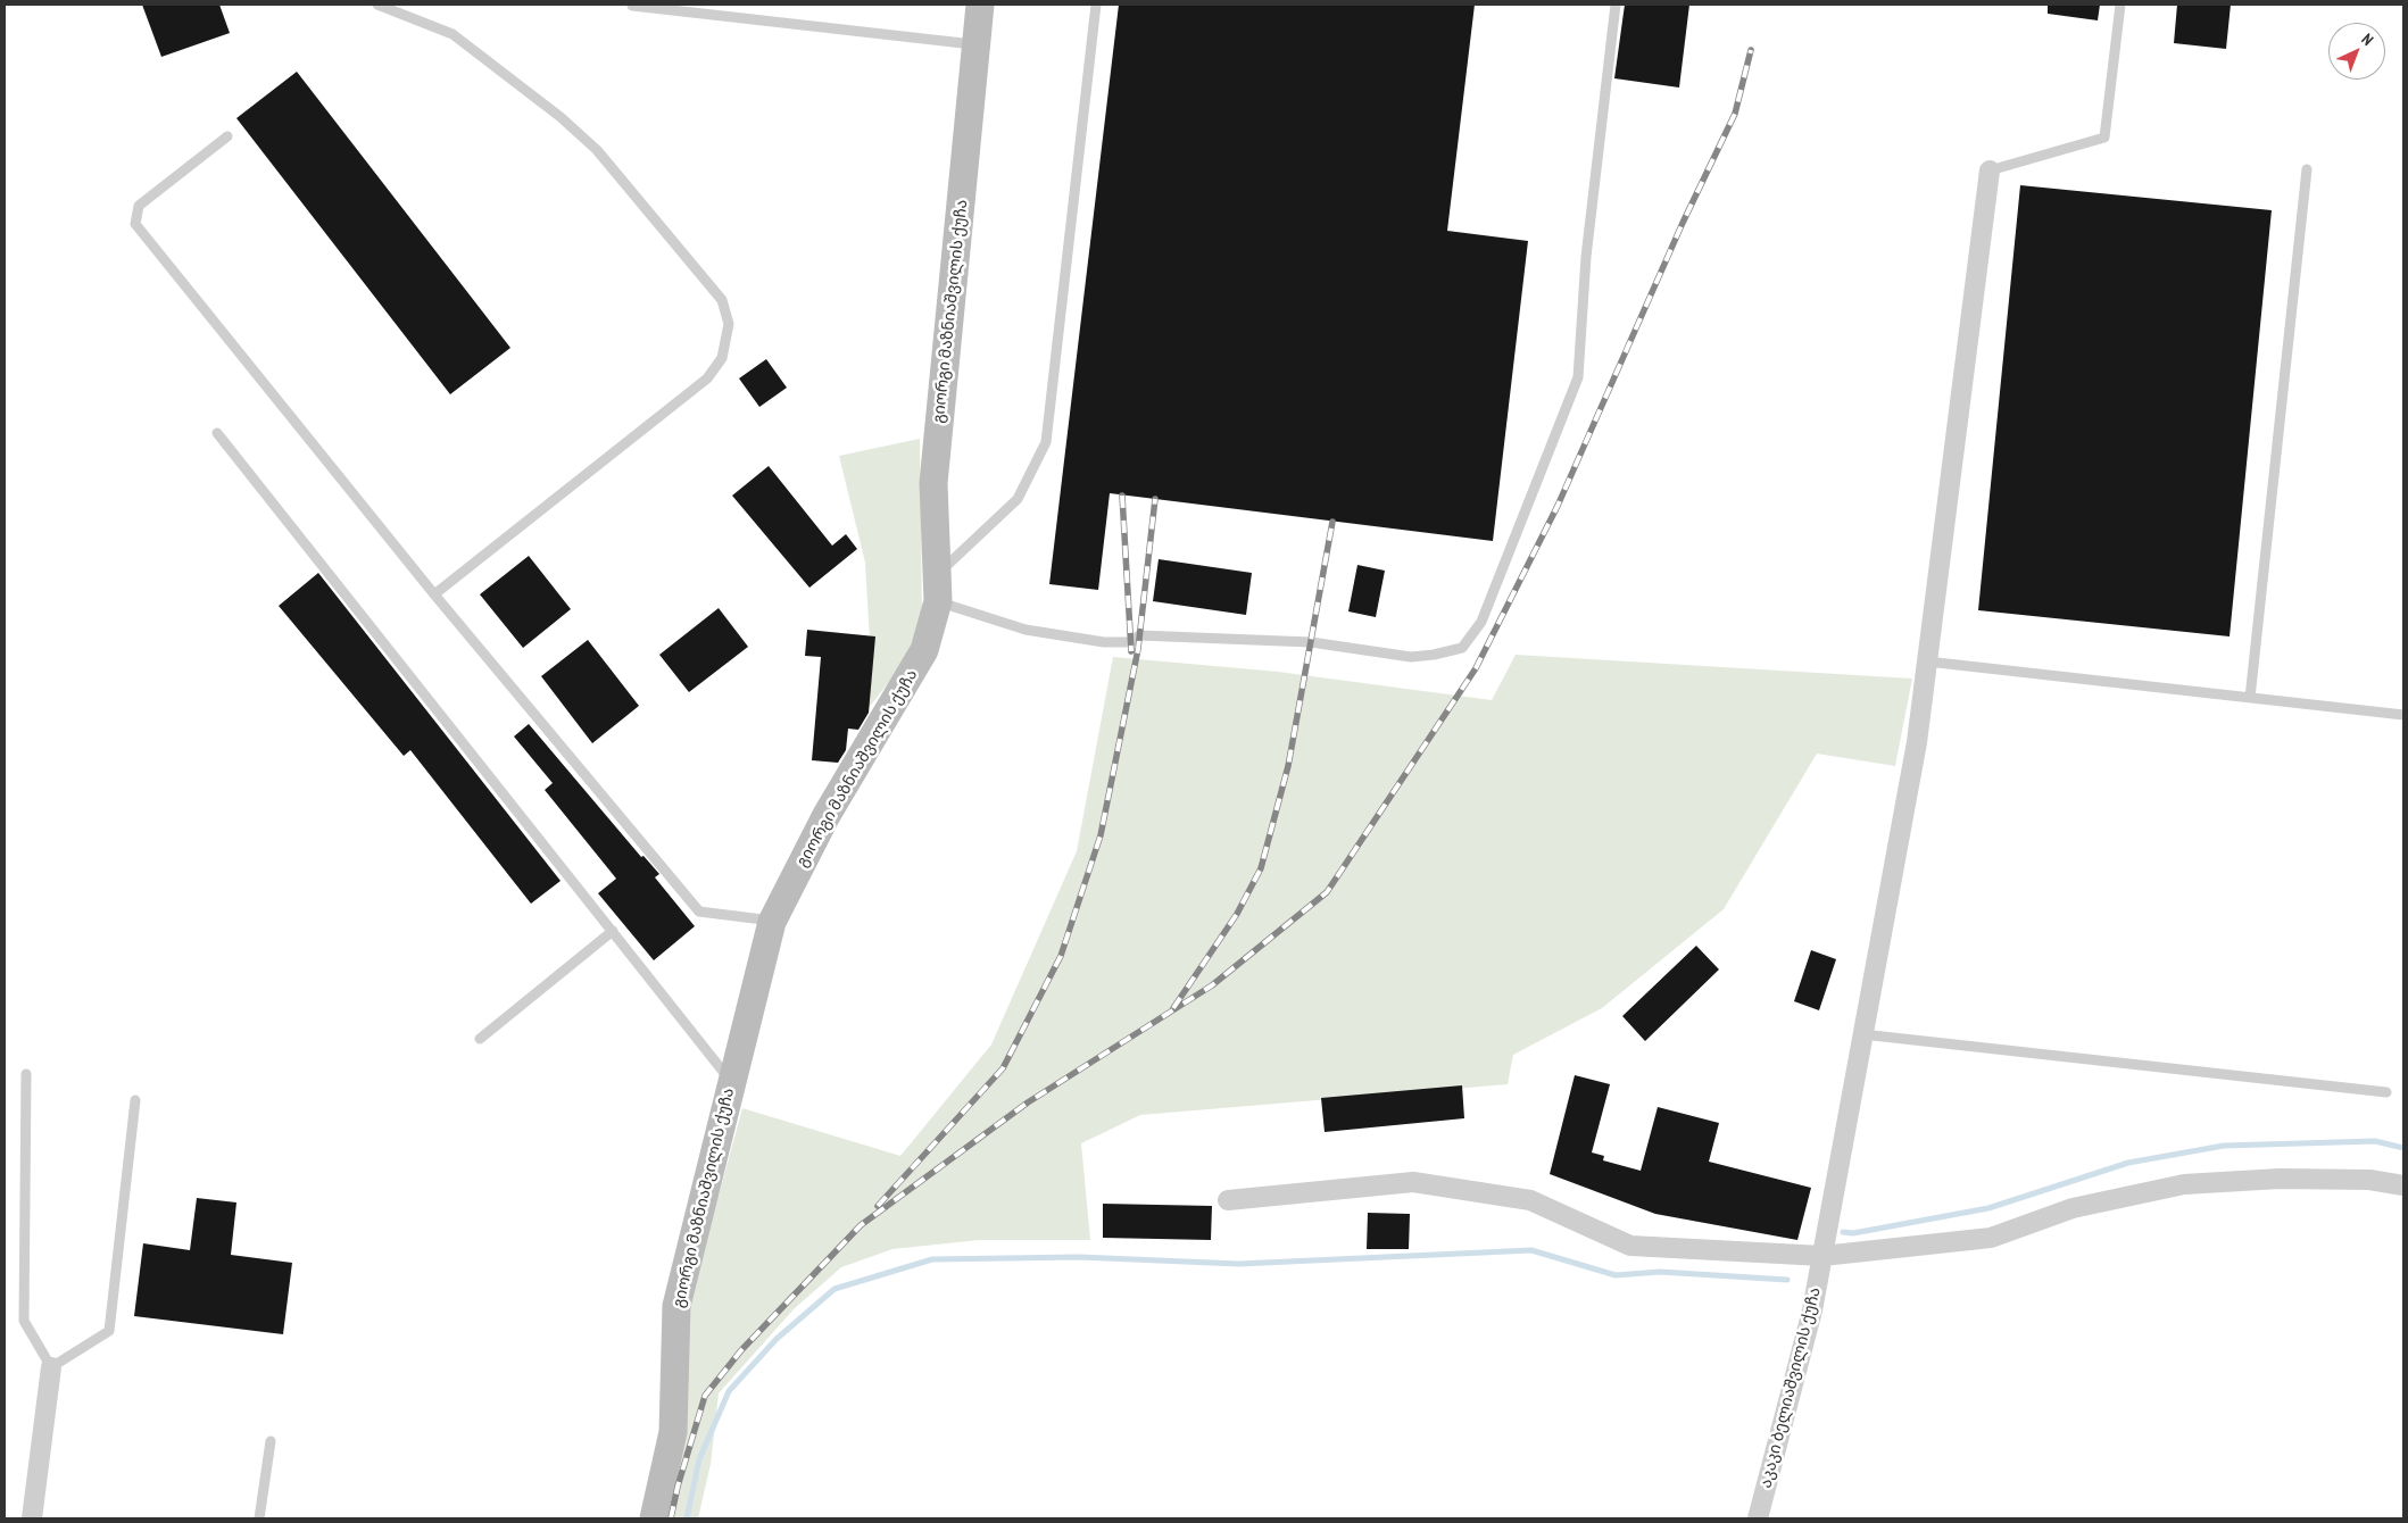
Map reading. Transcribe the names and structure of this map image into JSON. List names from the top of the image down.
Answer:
{
  "streets": {
    "street": ["გიორგი მაზნიაშვილის ქუჩა", "აკაკი ბელიაშვილის ქუჩა"]
  },
  "north": "top right"
}
